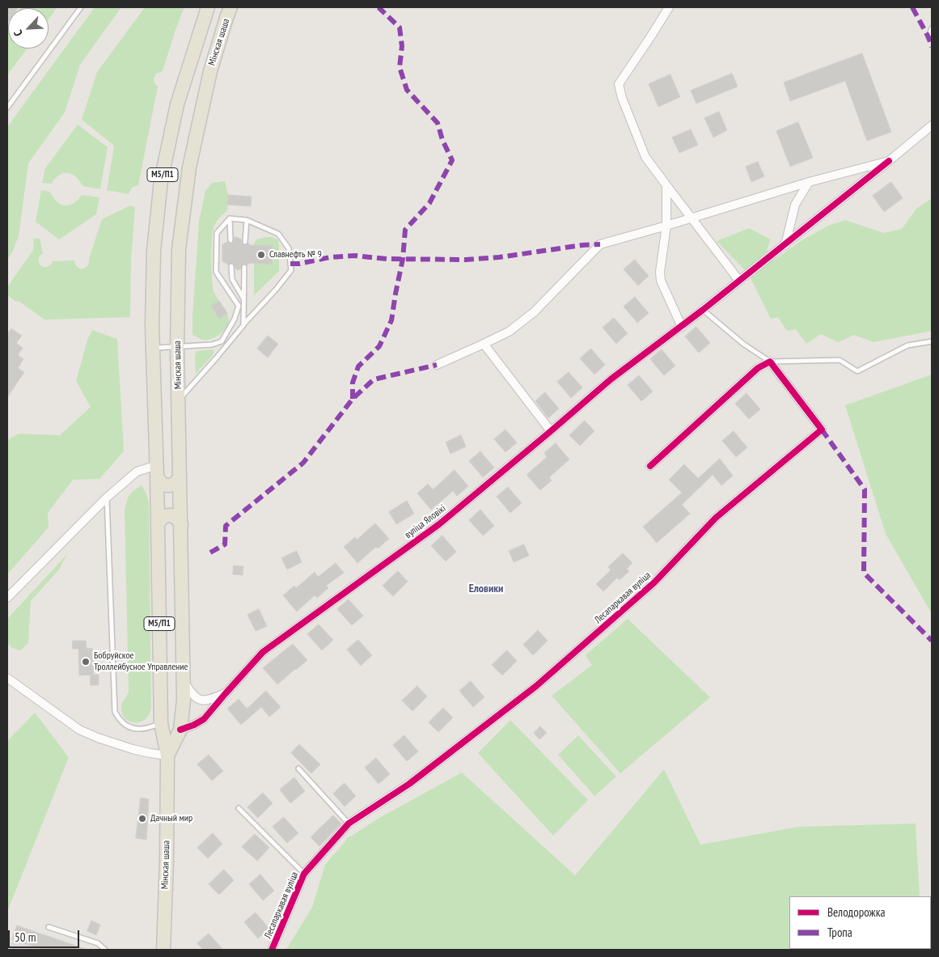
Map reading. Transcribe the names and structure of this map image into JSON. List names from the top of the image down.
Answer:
{
  "streets": {
    "main road": ["Мінская шаша", "М5/П1"],
    "street": ["вуліца Яловікі", "Лесапаркавая вуліца"]
  },
  "crossings": [
    ["Мінская шаша", "М5/П1"],
    ["Мінская шаша", "вуліца Яловікі"],
    ["М5/П1", "вуліца Яловікі"]
  ],
  "districts": ["Еловики"],
  "places": ["Славнефть № 9", "Бобруйское Троллейбусное Управление", "Дачный мир"],
  "legend": ["Велодорожка", "Тропа"],
  "scale_bar": "50 m",
  "north": "bottom left"
}
